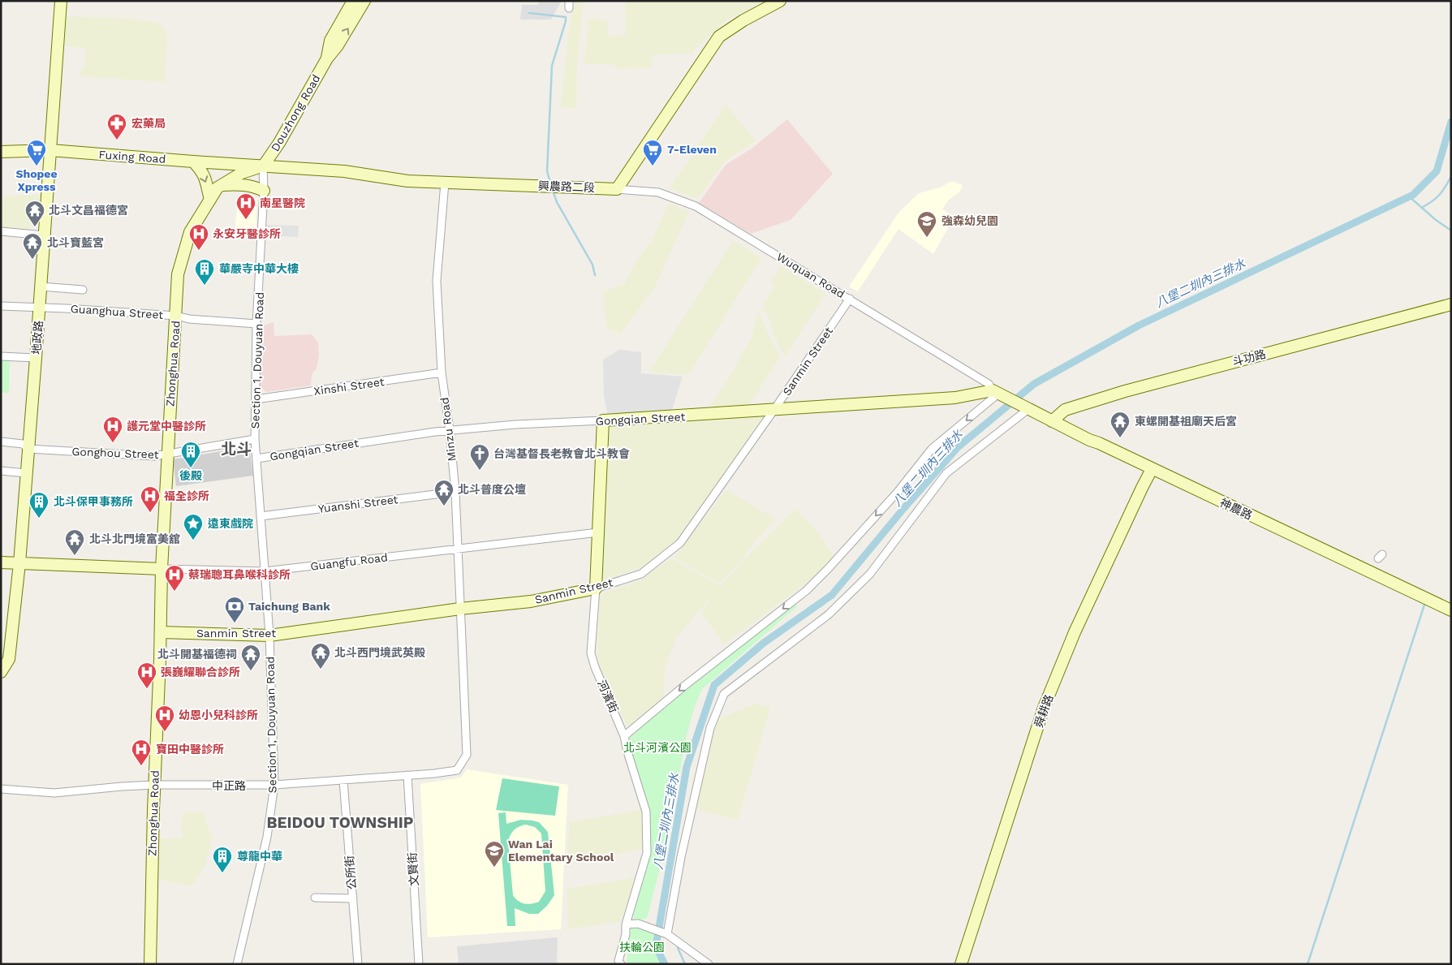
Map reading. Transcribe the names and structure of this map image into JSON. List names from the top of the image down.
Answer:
{
  "streets": {
    "street": [
      "Douzhong Road",
      "Fuxing Road",
      "興農路二段",
      "Wuquan Road",
      "Guanghua Street",
      "地政路",
      "斗功路",
      "Section 1, Douyuan Road",
      "Sanmin Street",
      "Zhonghua Road",
      "Xinshi Street",
      "Gongqian Street",
      "Minzu Road",
      "Gonghou Street",
      "Yuanshi Street",
      "神農路",
      "Guangfu Road",
      "河濱街",
      "舜耕路",
      "中正路",
      "文賢街",
      "公所街"
    ]
  },
  "crossings": [
    ["Douzhong Road", "Fuxing Road"],
    ["Douzhong Road", "興農路二段"],
    ["Douzhong Road", "Section 1, Douyuan Road"],
    ["Douzhong Road", "Zhonghua Road"],
    ["Fuxing Road", "興農路二段"],
    ["Fuxing Road", "地政路"],
    ["Fuxing Road", "Section 1, Douyuan Road"],
    ["Fuxing Road", "Zhonghua Road"],
    ["興農路二段", "Wuquan Road"],
    ["興農路二段", "Section 1, Douyuan Road"],
    ["興農路二段", "Zhonghua Road"],
    ["興農路二段", "Minzu Road"],
    ["Wuquan Road", "Sanmin Street"],
    ["Wuquan Road", "Gongqian Street"],
    ["Guanghua Street", "地政路"],
    ["Guanghua Street", "Section 1, Douyuan Road"],
    ["Guanghua Street", "Zhonghua Road"],
    ["地政路", "Gonghou Street"],
    ["地政路", "Guangfu Road"],
    ["斗功路", "神農路"],
    ["Section 1, Douyuan Road", "Sanmin Street"],
    ["Section 1, Douyuan Road", "Zhonghua Road"],
    ["Section 1, Douyuan Road", "Xinshi Street"],
    ["Section 1, Douyuan Road", "Gongqian Street"],
    ["Section 1, Douyuan Road", "Gonghou Street"],
    ["Section 1, Douyuan Road", "Yuanshi Street"],
    ["Section 1, Douyuan Road", "Guangfu Road"],
    ["Section 1, Douyuan Road", "中正路"],
    ["Sanmin Street", "Zhonghua Road"],
    ["Sanmin Street", "Gongqian Street"],
    ["Sanmin Street", "Minzu Road"],
    ["Sanmin Street", "河濱街"],
    ["Zhonghua Road", "Gonghou Street"],
    ["Zhonghua Road", "Guangfu Road"],
    ["Zhonghua Road", "中正路"],
    ["Xinshi Street", "Minzu Road"],
    ["Gongqian Street", "Minzu Road"],
    ["Gongqian Street", "河濱街"],
    ["Minzu Road", "Yuanshi Street"],
    ["Minzu Road", "Guangfu Road"],
    ["Minzu Road", "中正路"],
    ["神農路", "舜耕路"],
    ["Guangfu Road", "河濱街"],
    ["中正路", "文賢街"],
    ["中正路", "公所街"]
  ],
  "districts": ["北斗", "BEIDOU TOWNSHIP"],
  "water": ["八堡二圳內三排水"],
  "parks": ["北斗河濱公園", "扶輪公園"],
  "places": {
    "pharmacy": ["宏藥局"],
    "supermarket": ["Shopee Xpress", "7-Eleven"],
    "hospital": [
      "南星醫院",
      "永安牙醫診所",
      "護元堂中醫診所",
      "福全診所",
      "蔡瑞聰耳鼻喉科診所",
      "張巍耀聯合診所",
      "幼恩小兒科診所",
      "寶田中醫診所"
    ],
    "temple": [
      "北斗文昌福德宮",
      "北斗寶藍宮",
      "東螺開基祖廟天后宮",
      "北斗普度公壇",
      "北斗北門境富美舘",
      "北斗西門境武英殿",
      "北斗開基福德祠"
    ],
    "school or university": ["強森幼兒園", "Wan Lai Elementary School"],
    "building": [
      "華嚴寺中華大樓",
      "後殿",
      "北斗保甲事務所",
      "尊龍中華"
    ],
    "church": ["台灣基督長老教會北斗教會"],
    "place": ["遠東戲院"],
    "bank": ["Taichung Bank"]
  }
}
